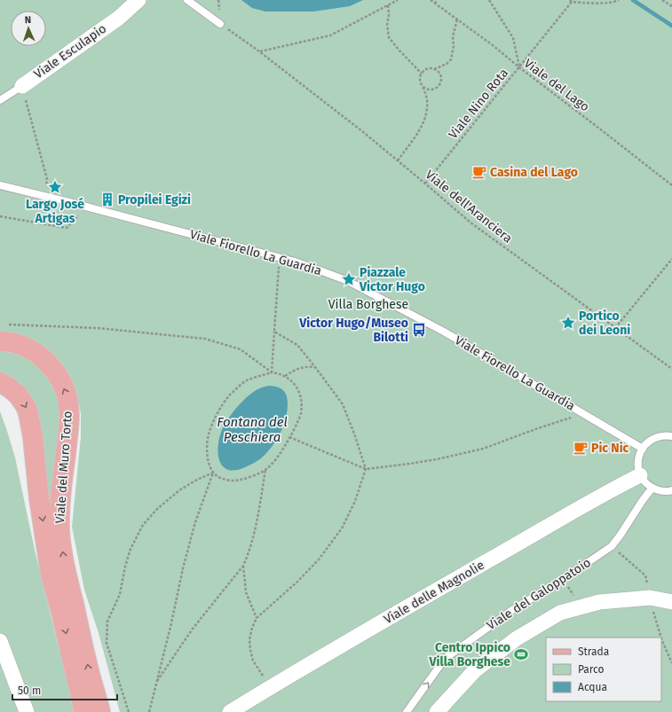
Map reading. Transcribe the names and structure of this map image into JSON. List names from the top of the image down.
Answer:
{
  "streets": {
    "main road": ["Viale del Muro Torto"],
    "street": ["Viale Esculapio", "Viale delle Magnolie"],
    "lane": ["Viale Fiorello La Guardia", "Viale del Galoppatoio"],
    "path": ["Viale del Lago", "Viale Nino Rota", "Viale dell'Aranciera"]
  },
  "crossings": [
    ["Viale del Lago", "Viale Nino Rota"],
    ["Viale Nino Rota", "Viale dell'Aranciera"]
  ],
  "one_way": ["Viale del Galoppatoio"],
  "water": ["Fontana del Peschiera"],
  "parks": ["Villa Borghese"],
  "places": {
    "cafe": ["Casina del Lago", "Pic Nic"],
    "place": ["Largo José Artigas", "Piazzale Victor Hugo", "Portico dei Leoni"],
    "building": ["Propilei Egizi"],
    "bus stop": ["Victor Hugo/Museo Bilotti"],
    "sports": ["Centro Ippico Villa Borghese"]
  },
  "legend": ["Strada", "Parco", "Acqua"],
  "scale_bar": "50 m",
  "north": "top"
}
